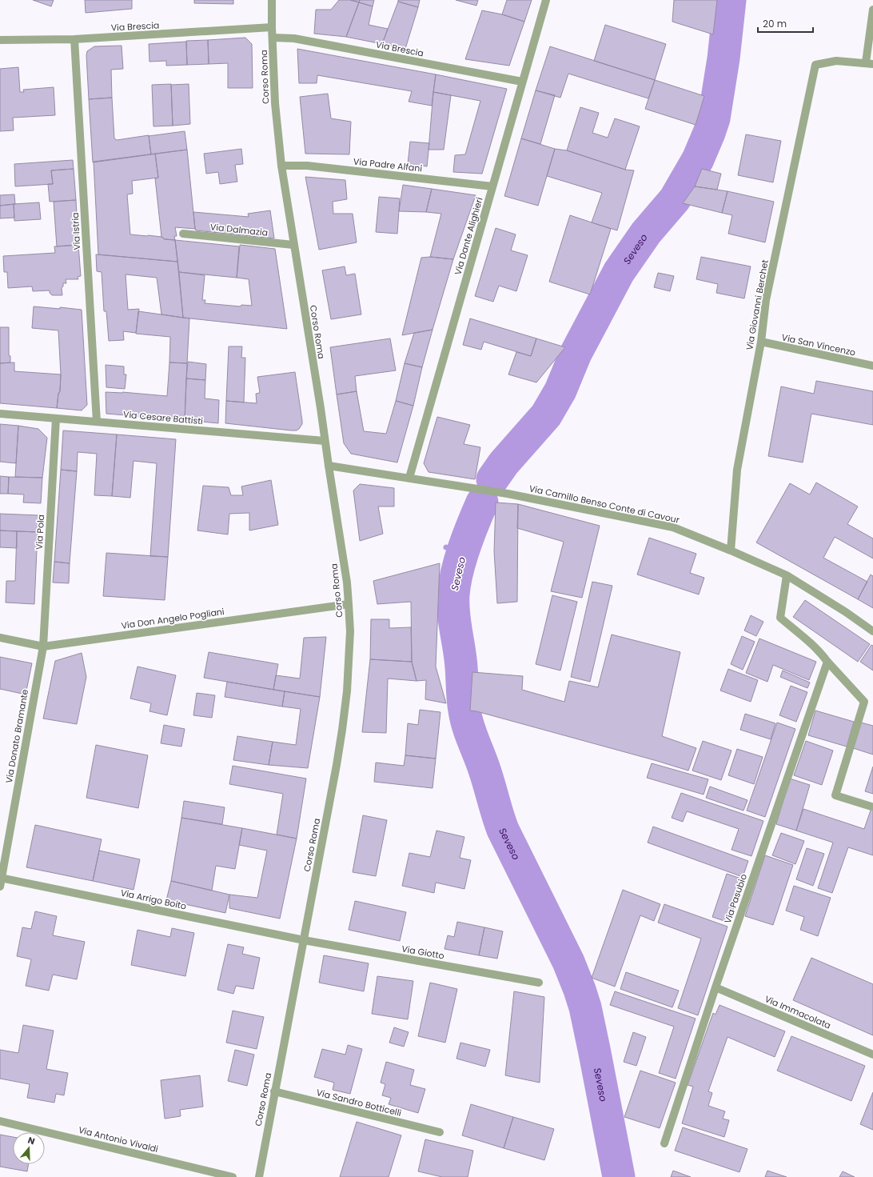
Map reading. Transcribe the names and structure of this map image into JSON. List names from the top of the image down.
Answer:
{
  "streets": {
    "street": [
      "Via Brescia",
      "Corso Roma",
      "Via Padre Alfani",
      "Via Dalmazia",
      "Via Istria",
      "Via Dante Alighieri",
      "Via Giovanni Berchet",
      "Via San Vincenzo",
      "Via Cesare Battisti",
      "Via Camillo Benso Conte di Cavour",
      "Via Pola",
      "Via Don Angelo Pogliani",
      "Via Donato Bramante",
      "Via Pasubio",
      "Via Arrigo Boito",
      "Via Giotto",
      "Via Immacolata",
      "Via Sandro Botticelli",
      "Via Antonio Vivaldi"
    ]
  },
  "crossings": [
    ["Via Brescia", "Corso Roma"],
    ["Via Brescia", "Via Istria"],
    ["Via Brescia", "Via Dante Alighieri"],
    ["Corso Roma", "Via Padre Alfani"],
    ["Corso Roma", "Via Dalmazia"],
    ["Corso Roma", "Via Cesare Battisti"],
    ["Corso Roma", "Via Camillo Benso Conte di Cavour"],
    ["Corso Roma", "Via Don Angelo Pogliani"],
    ["Corso Roma", "Via Arrigo Boito"],
    ["Corso Roma", "Via Giotto"],
    ["Corso Roma", "Via Sandro Botticelli"],
    ["Via Padre Alfani", "Via Dante Alighieri"],
    ["Via Istria", "Via Cesare Battisti"],
    ["Via Dante Alighieri", "Via Camillo Benso Conte di Cavour"],
    ["Via Giovanni Berchet", "Via San Vincenzo"],
    ["Via Giovanni Berchet", "Via Camillo Benso Conte di Cavour"],
    ["Via Cesare Battisti", "Via Pola"],
    ["Via Pola", "Via Don Angelo Pogliani"],
    ["Via Pola", "Via Donato Bramante"],
    ["Via Don Angelo Pogliani", "Via Donato Bramante"],
    ["Via Donato Bramante", "Via Arrigo Boito"],
    ["Via Pasubio", "Via Immacolata"],
    ["Via Arrigo Boito", "Via Giotto"]
  ],
  "water": ["Seveso"],
  "scale_bar": "20 m",
  "north": "top"
}
